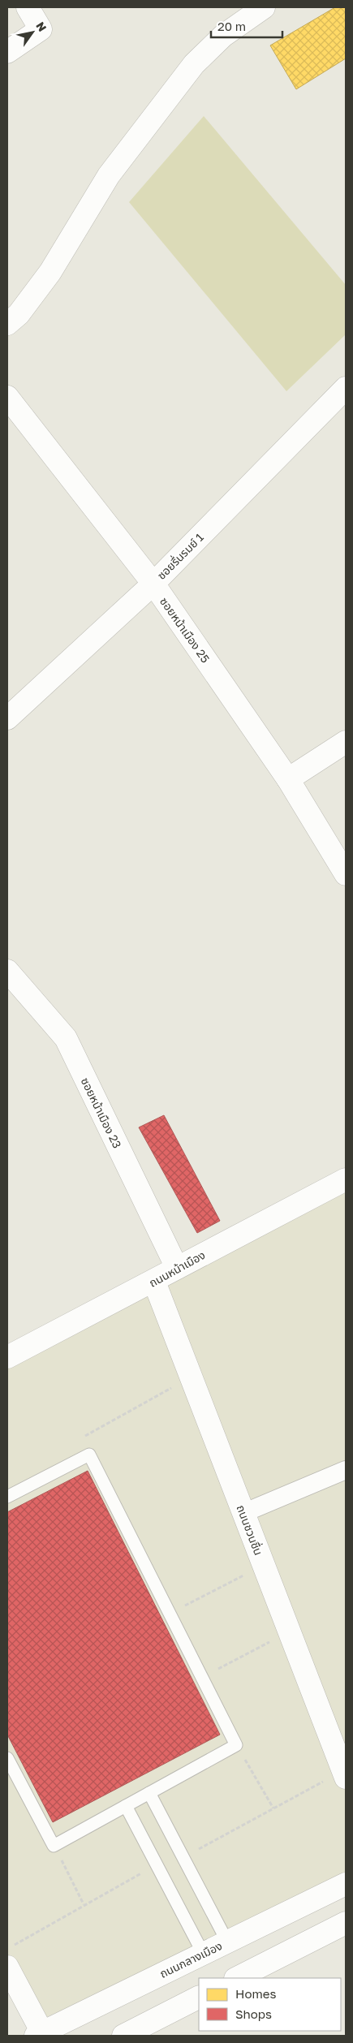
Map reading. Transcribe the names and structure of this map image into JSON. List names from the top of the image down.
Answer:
{
  "streets": {
    "street": [
      "ซอยรื่นรมย์ 1",
      "ซอยหน้าเมือง 25",
      "ซอยหน้าเมือง 23",
      "ถนนหน้าเมือง",
      "ถนนชวนชื่น",
      "ถนนกลางเมือง"
    ]
  },
  "crossings": [
    ["ซอยรื่นรมย์ 1", "ซอยหน้าเมือง 25"],
    ["ซอยหน้าเมือง 23", "ถนนหน้าเมือง"],
    ["ถนนหน้าเมือง", "ถนนชวนชื่น"]
  ],
  "legend": ["Homes", "Shops"],
  "scale_bar": "20 m",
  "north": "top right"
}
